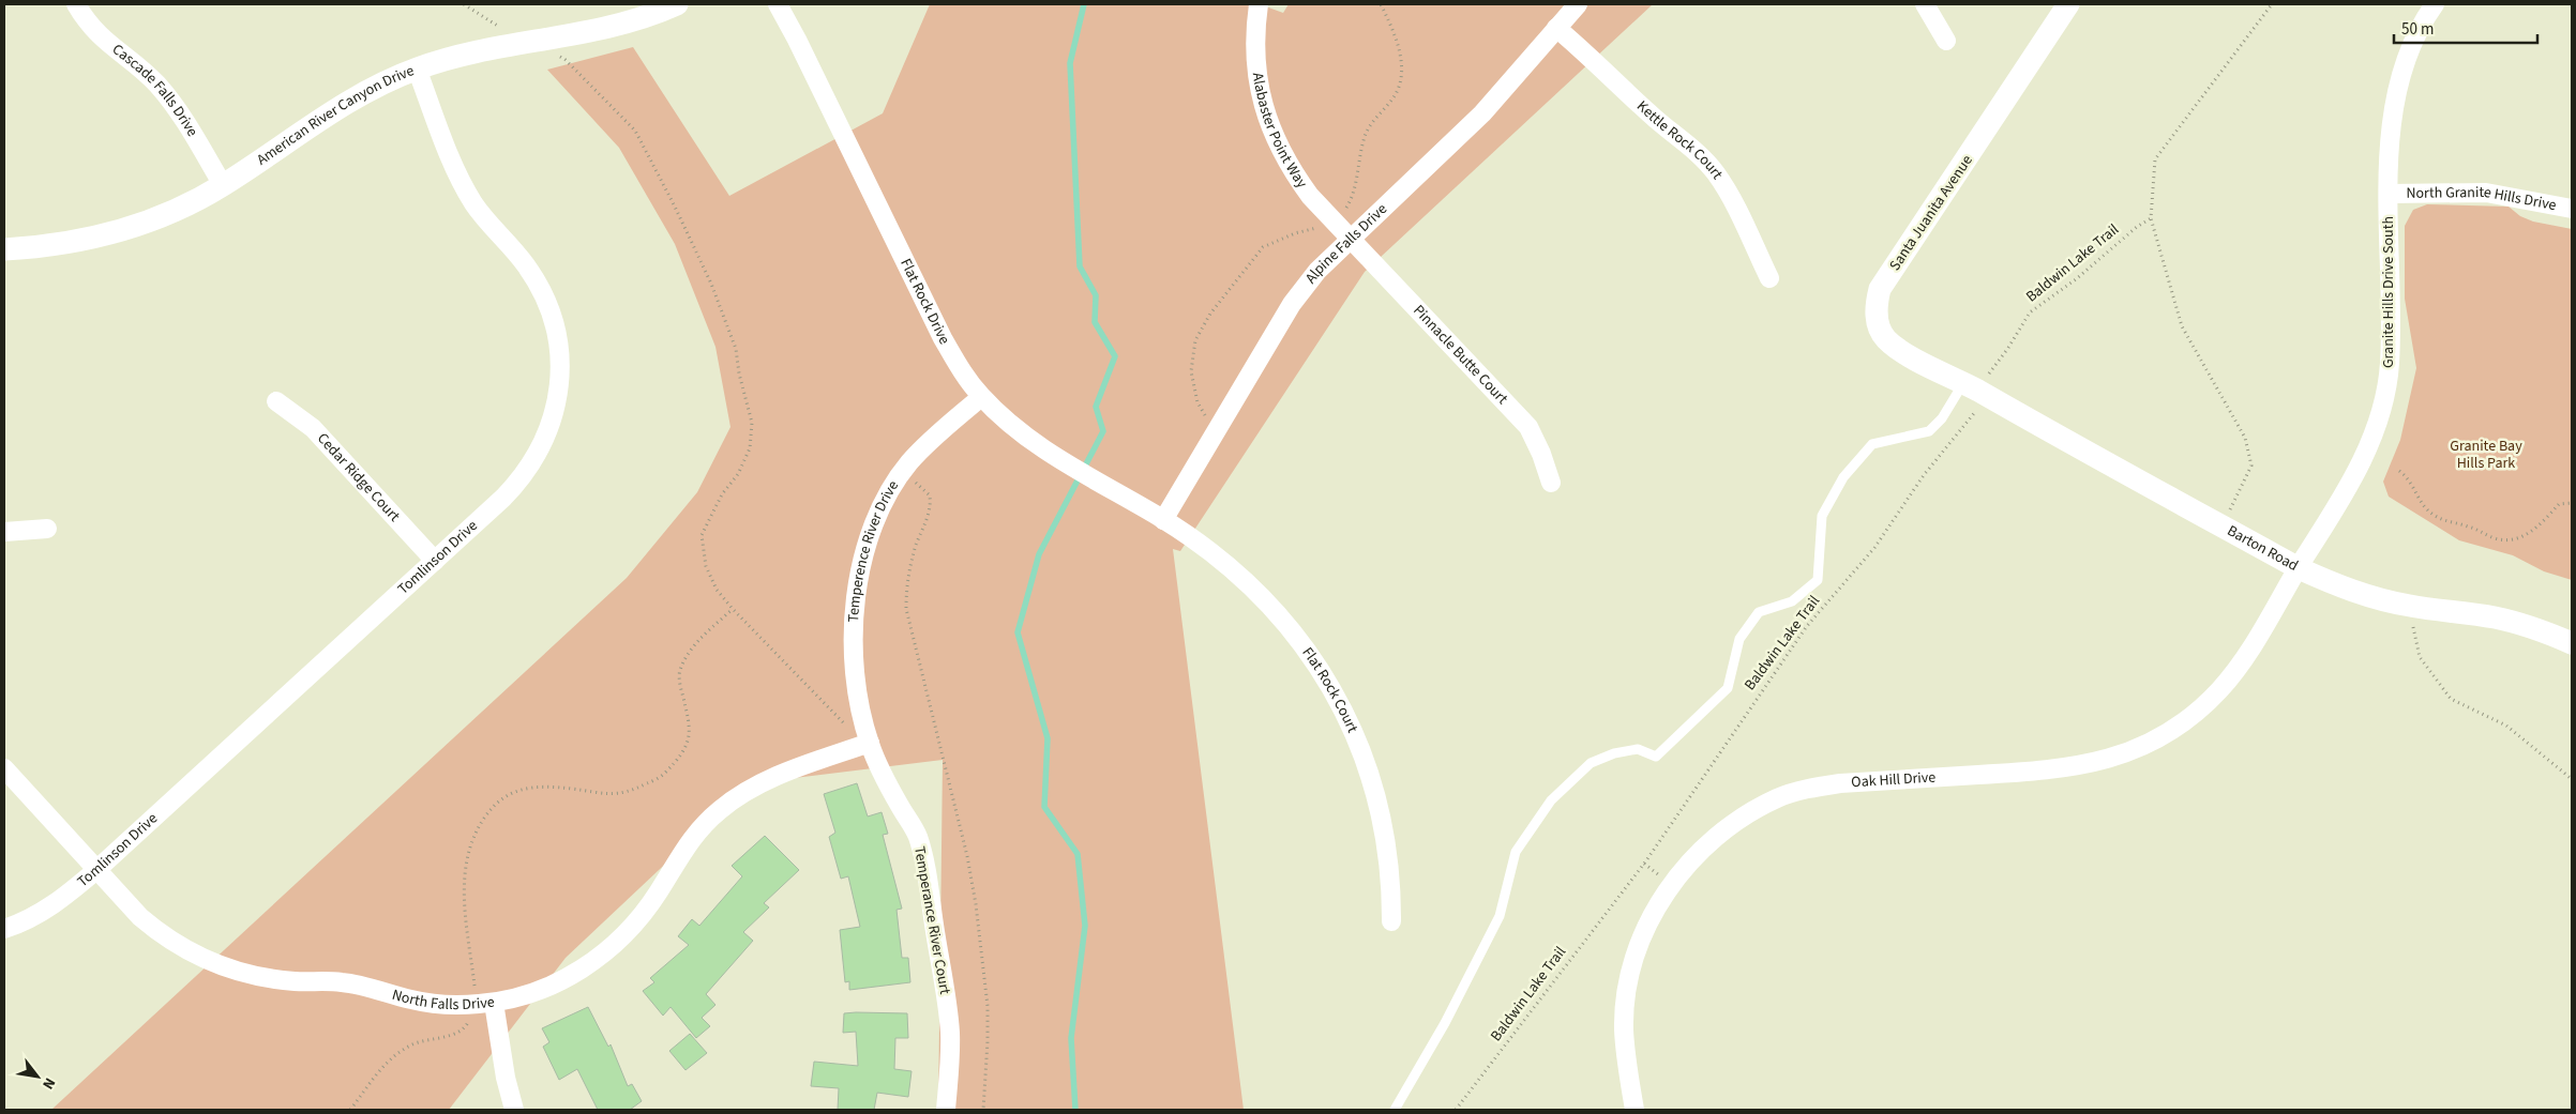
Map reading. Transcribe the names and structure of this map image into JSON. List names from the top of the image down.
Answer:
{
  "streets": {
    "street": [
      "Cascade Falls Drive",
      "American River Canyon Drive",
      "Alabaster Point Way",
      "Kettle Rock Court",
      "North Granite Hills Drive",
      "Santa Juanita Avenue",
      "Alpine Falls Drive",
      "Granite Hills Drive South",
      "Flat Rock Drive",
      "Pinnacle Butte Court",
      "Cedar Ridge Court",
      "Barton Road",
      "Temperence River Drive",
      "Tomlinson Drive",
      "Flat Rock Court",
      "Oak Hill Drive",
      "Temperance River Court",
      "North Falls Drive"
    ],
    "path": ["Baldwin Lake Trail"]
  },
  "crossings": [
    ["Cascade Falls Drive", "American River Canyon Drive"],
    ["American River Canyon Drive", "Tomlinson Drive"],
    ["Alabaster Point Way", "Alpine Falls Drive"],
    ["Alabaster Point Way", "Pinnacle Butte Court"],
    ["Kettle Rock Court", "Alpine Falls Drive"],
    ["North Granite Hills Drive", "Granite Hills Drive South"],
    ["Santa Juanita Avenue", "Baldwin Lake Trail"],
    ["Santa Juanita Avenue", "Barton Road"],
    ["Alpine Falls Drive", "Flat Rock Drive"],
    ["Alpine Falls Drive", "Pinnacle Butte Court"],
    ["Alpine Falls Drive", "Flat Rock Court"],
    ["Baldwin Lake Trail", "Barton Road"],
    ["Granite Hills Drive South", "Barton Road"],
    ["Granite Hills Drive South", "Oak Hill Drive"],
    ["Flat Rock Drive", "Temperence River Drive"],
    ["Flat Rock Drive", "Flat Rock Court"],
    ["Cedar Ridge Court", "Tomlinson Drive"],
    ["Barton Road", "Oak Hill Drive"],
    ["Temperence River Drive", "Temperance River Court"],
    ["Temperence River Drive", "North Falls Drive"],
    ["Tomlinson Drive", "North Falls Drive"],
    ["Temperance River Court", "North Falls Drive"]
  ],
  "parks": ["Granite Bay Hills Park"],
  "scale_bar": "50 m",
  "north": "bottom right"
}
